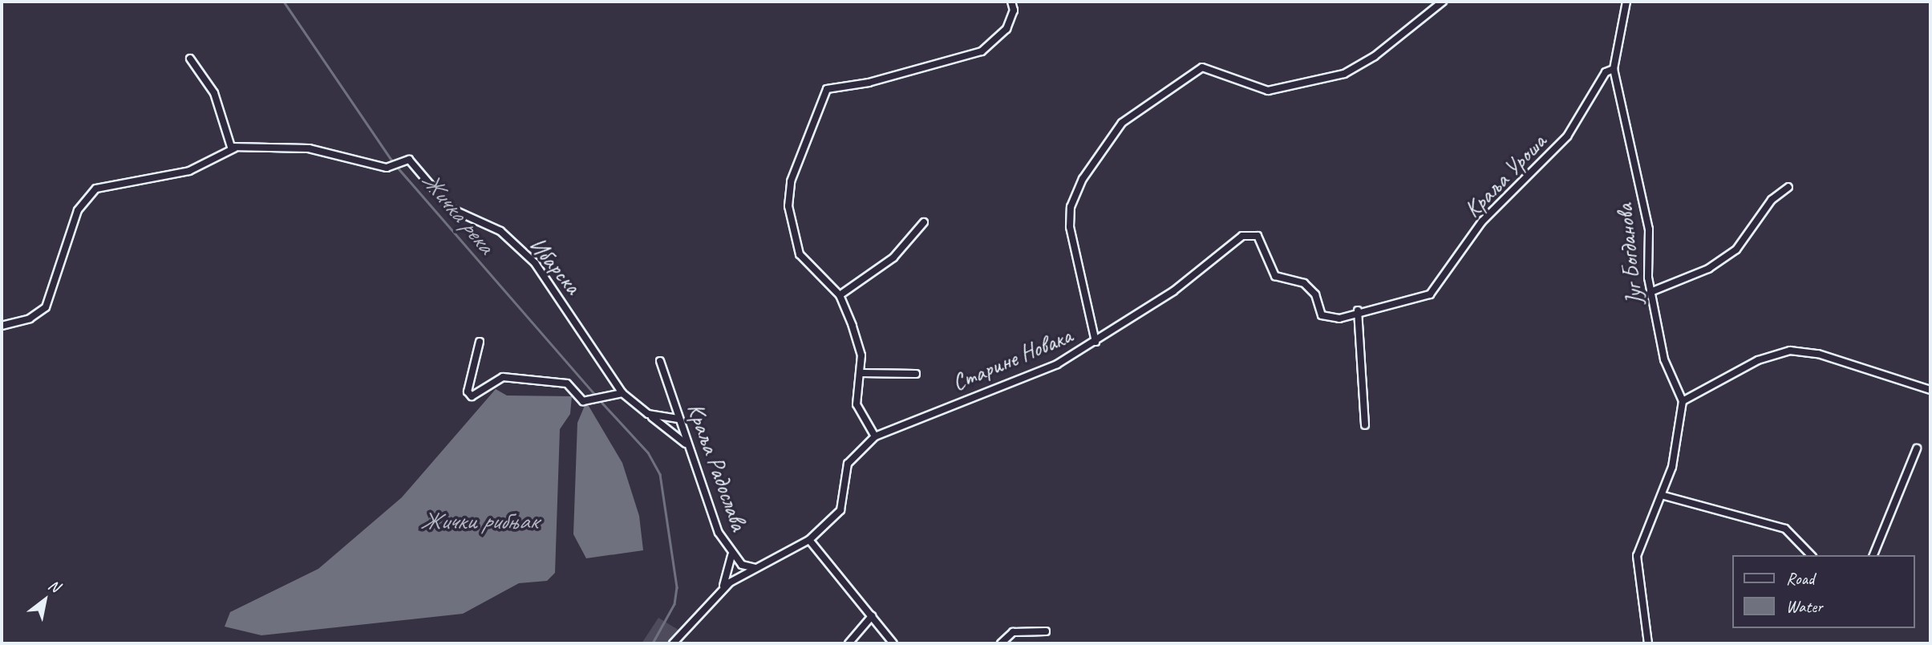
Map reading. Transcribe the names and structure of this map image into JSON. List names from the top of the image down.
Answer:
{
  "streets": {
    "street": [
      "Краља Уроша",
      "Југ Богданова",
      "Ибарска",
      "Старине Новака",
      "Краља Радослава"
    ]
  },
  "crossings": [
    ["Краља Уроша", "Југ Богданова"],
    ["Краља Уроша", "Старине Новака"],
    ["Ибарска", "Краља Радослава"],
    ["Старине Новака", "Краља Радослава"]
  ],
  "water": ["Жичка река", "Жички рибњак"],
  "legend": ["Road", "Water"],
  "north": "top right"
}
